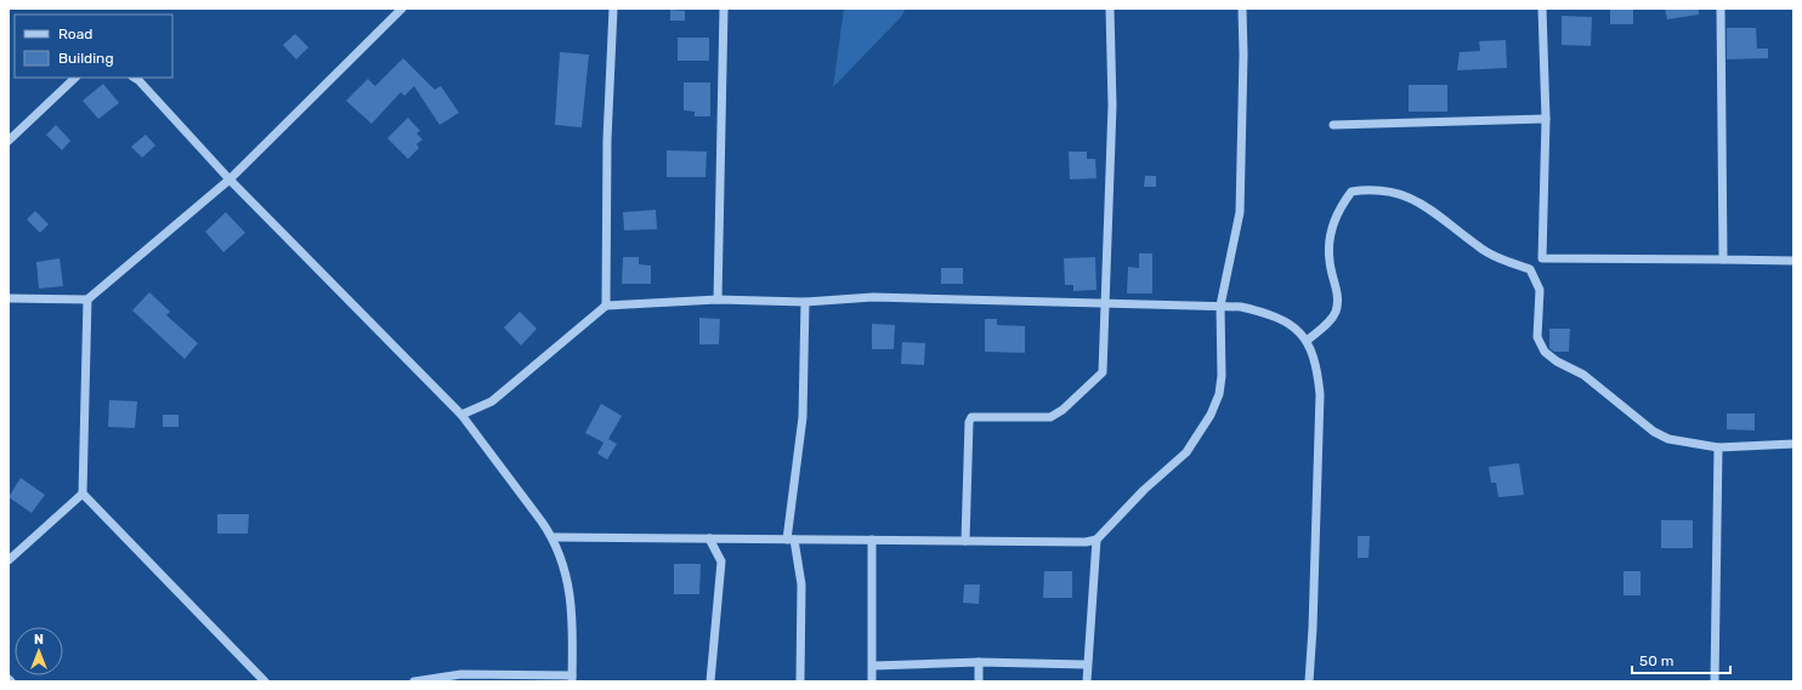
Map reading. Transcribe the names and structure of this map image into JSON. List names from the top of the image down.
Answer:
{
  "legend": ["Road", "Building"],
  "scale_bar": "50 m",
  "north": "top"
}
